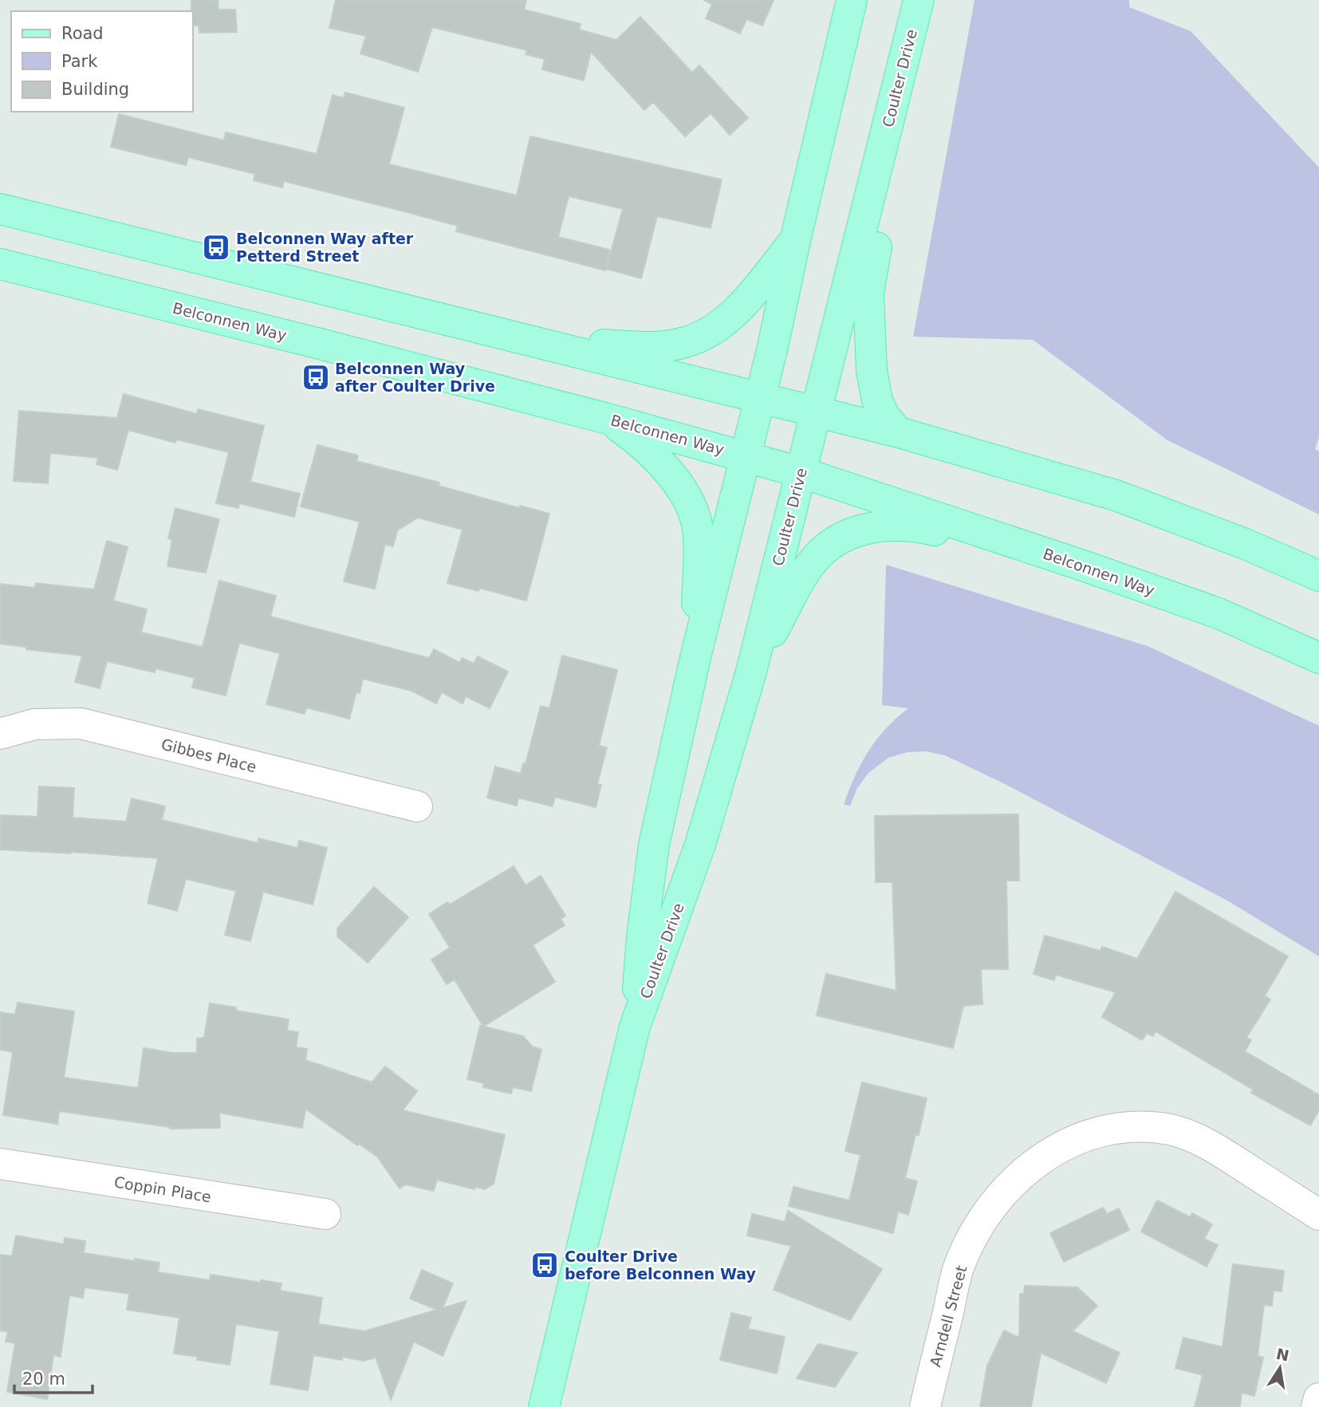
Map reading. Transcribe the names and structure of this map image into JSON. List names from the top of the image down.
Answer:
{
  "streets": {
    "main road": ["Coulter Drive", "Belconnen Way"],
    "street": ["Gibbes Place", "Coppin Place", "Arndell Street"]
  },
  "crossings": [
    ["Coulter Drive", "Belconnen Way"]
  ],
  "places": {
    "bus stop": ["Belconnen Way after Petterd Street", "Belconnen Way after Coulter Drive", "Coulter Drive before Belconnen Way"]
  },
  "legend": ["Road", "Park", "Building"],
  "scale_bar": "20 m",
  "north": "top"
}
